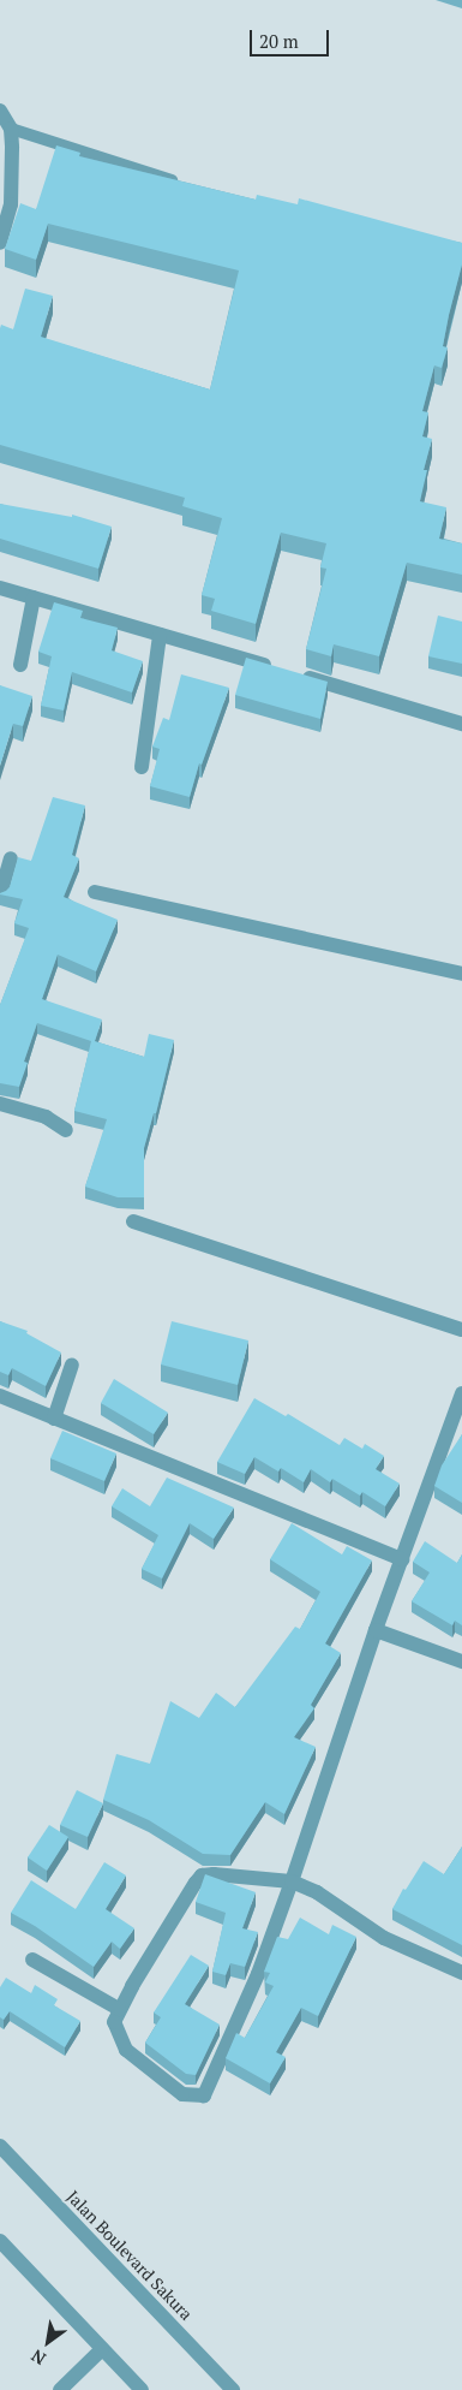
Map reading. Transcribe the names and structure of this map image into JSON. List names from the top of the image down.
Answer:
{
  "streets": {
    "street": ["Jalan Boulevard Sakura"]
  },
  "scale_bar": "20 m",
  "north": "bottom left"
}
